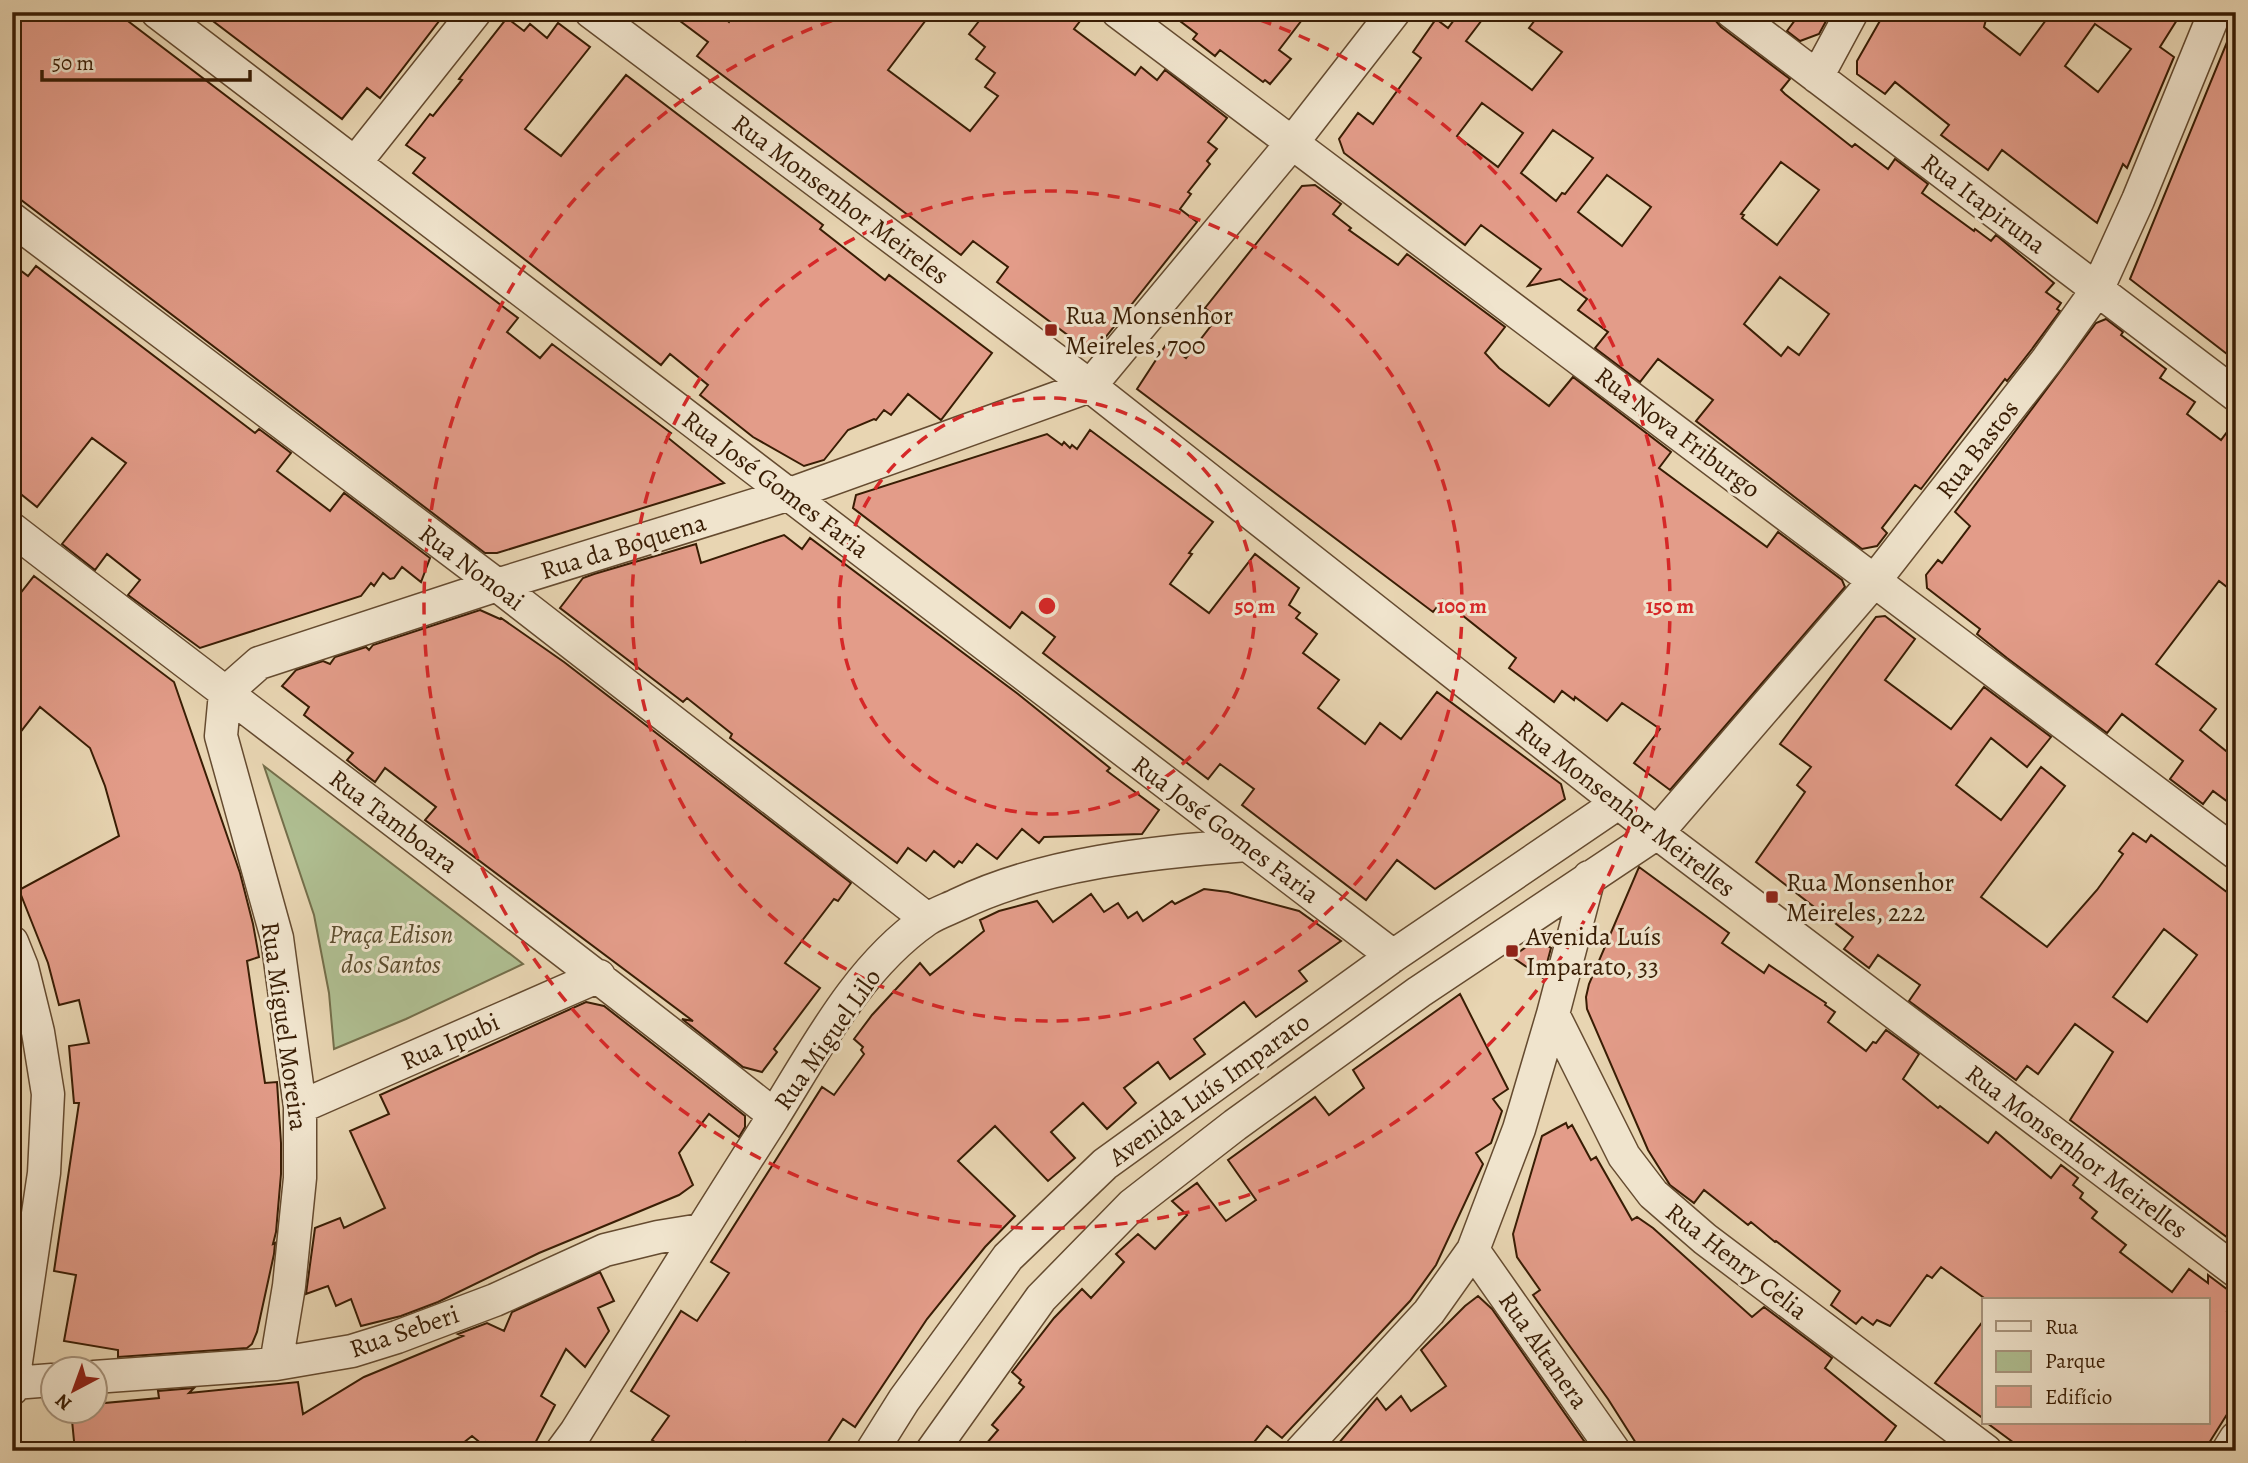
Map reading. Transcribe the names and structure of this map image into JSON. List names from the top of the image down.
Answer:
{
  "streets": {
    "street": [
      "Rua Monsenhor Meireles",
      "Rua Itapiruna",
      "Rua Nova Friburgo",
      "Rua Bastos",
      "Rua José Gomes Faria",
      "Rua da Boquena",
      "Rua Nonoai",
      "Rua Monsenhor Meirelles",
      "Rua Tamboara",
      "Rua Miguel Moreira",
      "Rua Miguel Lilo",
      "Rua Ipubi",
      "Avenida Luís Imparato",
      "Rua Henry Celia",
      "Rua Seberi",
      "Rua Altanera"
    ]
  },
  "crossings": [
    ["Rua Monsenhor Meireles", "Rua da Boquena"],
    ["Rua Monsenhor Meireles", "Rua Monsenhor Meirelles"],
    ["Rua Itapiruna", "Rua Bastos"],
    ["Rua Nova Friburgo", "Rua Bastos"],
    ["Rua Bastos", "Rua Monsenhor Meirelles"],
    ["Rua Bastos", "Avenida Luís Imparato"],
    ["Rua José Gomes Faria", "Rua da Boquena"],
    ["Rua José Gomes Faria", "Rua Miguel Lilo"],
    ["Rua José Gomes Faria", "Avenida Luís Imparato"],
    ["Rua da Boquena", "Rua Nonoai"],
    ["Rua da Boquena", "Rua Monsenhor Meirelles"],
    ["Rua da Boquena", "Rua Tamboara"],
    ["Rua da Boquena", "Rua Miguel Moreira"],
    ["Rua Nonoai", "Rua Miguel Lilo"],
    ["Rua Monsenhor Meirelles", "Avenida Luís Imparato"],
    ["Rua Tamboara", "Rua Miguel Moreira"],
    ["Rua Tamboara", "Rua Miguel Lilo"],
    ["Rua Tamboara", "Rua Ipubi"],
    ["Rua Miguel Moreira", "Rua Ipubi"],
    ["Rua Miguel Moreira", "Rua Seberi"],
    ["Rua Miguel Lilo", "Rua Seberi"]
  ],
  "parks": ["Praça Edison dos Santos"],
  "places": {
    "transit": ["Rua Monsenhor Meireles, 700", "Rua Monsenhor Meireles, 222", "Avenida Luís Imparato, 33"]
  },
  "legend": ["Rua", "Parque", "Edifício"],
  "scale_bar": "50 m",
  "north": "bottom left",
  "rings": ["50 m", "100 m", "150 m"]
}
